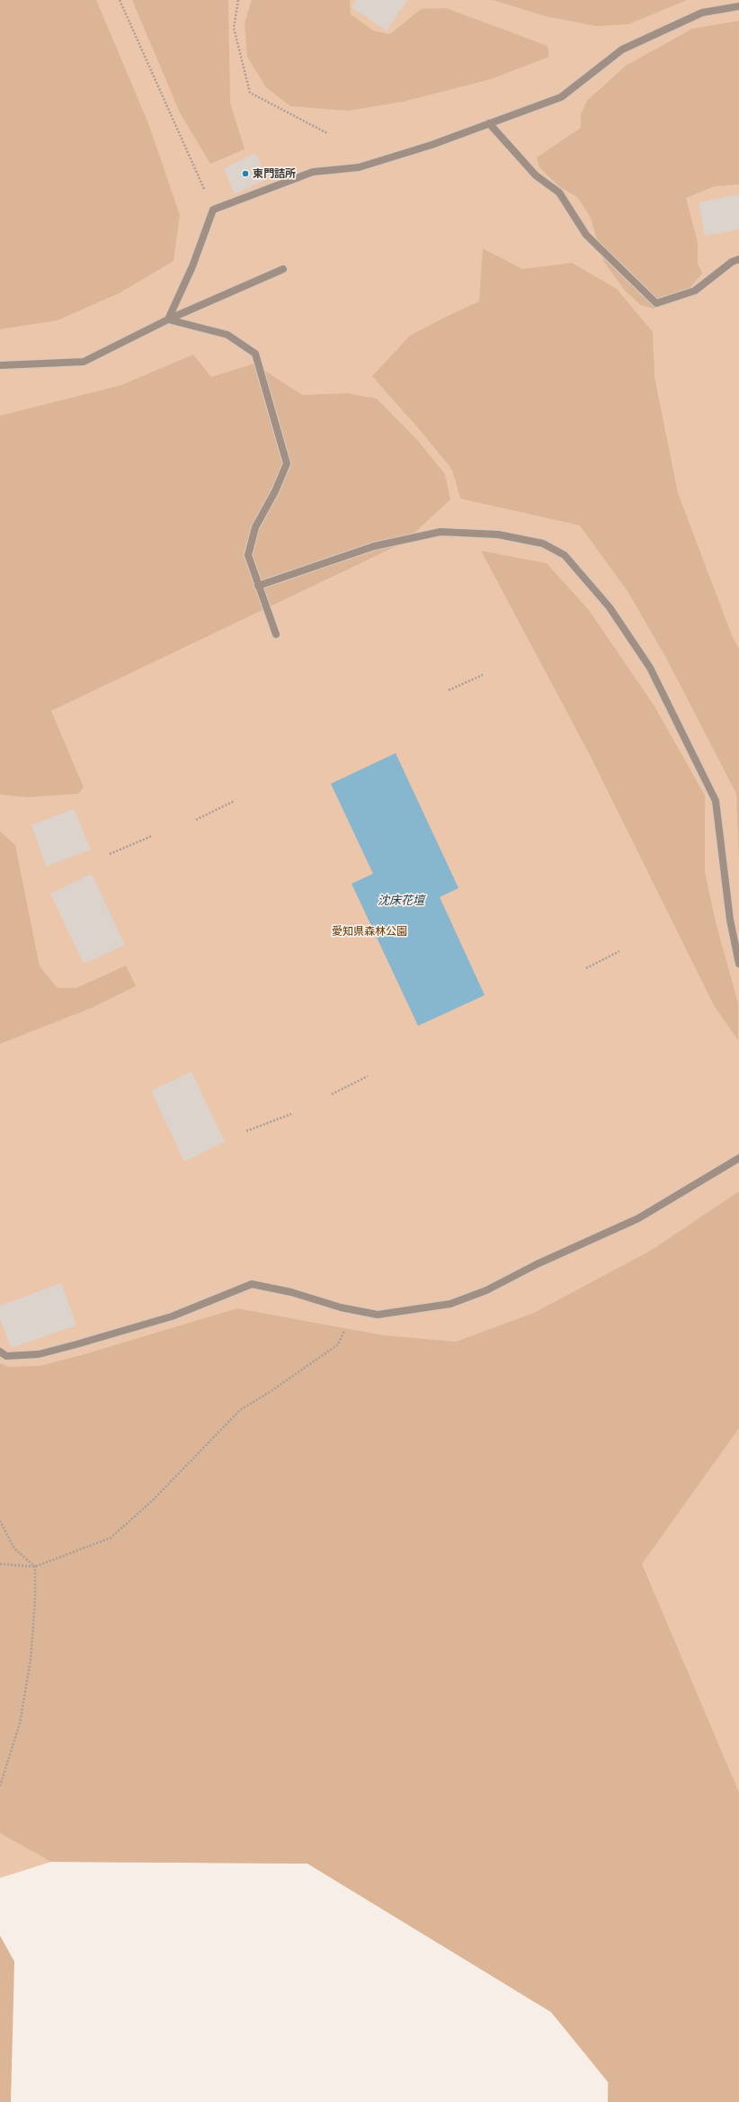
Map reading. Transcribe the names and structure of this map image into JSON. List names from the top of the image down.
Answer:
{
  "water": ["沈床花壇"],
  "parks": ["愛知県森林公園"],
  "places": ["東門詰所"]
}
